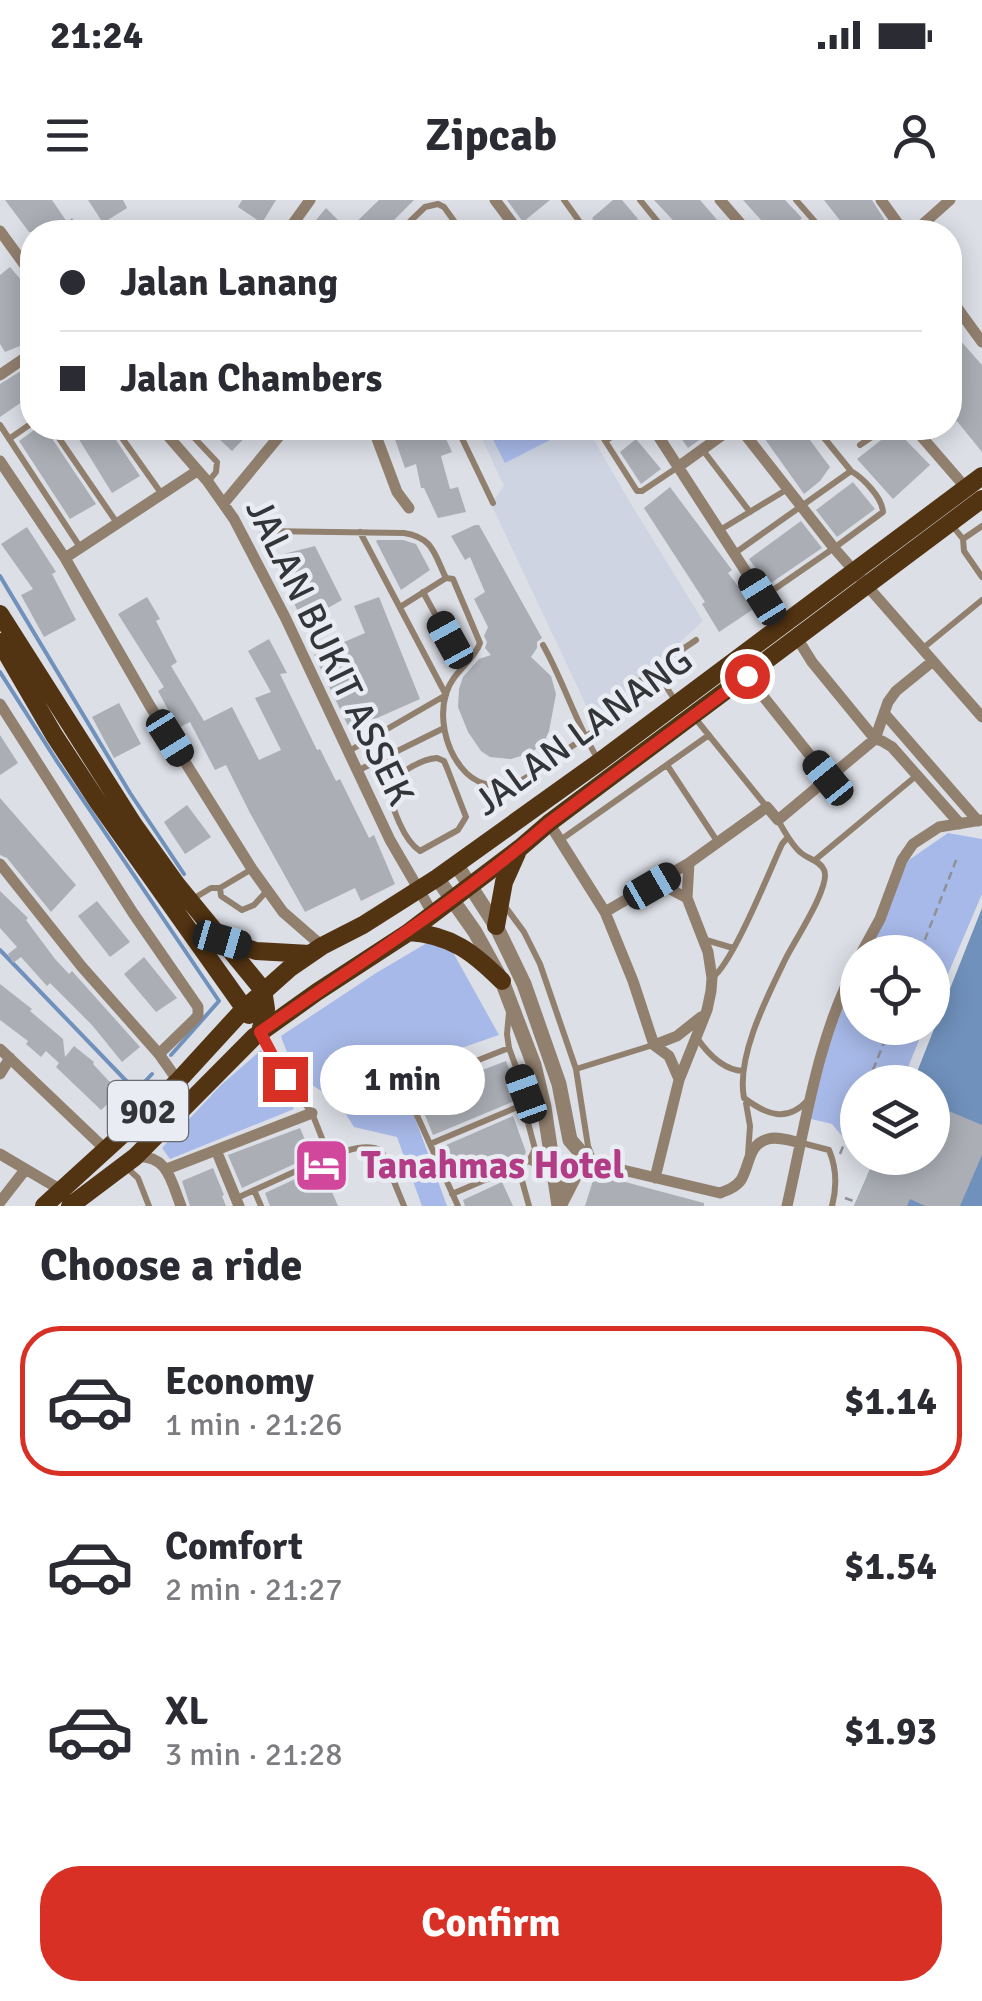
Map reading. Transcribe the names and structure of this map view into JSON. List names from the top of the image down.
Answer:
{
  "streets": {
    "main road": ["JALAN LANANG", "902"],
    "street": ["JALAN BUKIT ASSEK"]
  },
  "crossings": [
    ["JALAN BUKIT ASSEK", "JALAN LANANG"],
    ["JALAN LANANG", "902"]
  ],
  "places": {
    "hotel": ["Tanahmas Hotel"]
  },
  "page": {
    "status": "21:24",
    "header": "Zipcab",
    "banner": ["Jalan Lanang", "Jalan Chambers"],
    "bubble": "1 min",
    "heading": "Choose a ride",
    "list": [
      {
        "name": "Economy",
        "note": "1 min · 21:26",
        "value": "$1.14"
      },
      {
        "name": "Comfort",
        "note": "2 min · 21:27",
        "value": "$1.54"
      },
      {
        "name": "XL",
        "note": "3 min · 21:28",
        "value": "$1.93"
      }
    ],
    "buttons": "Confirm"
  }
}
